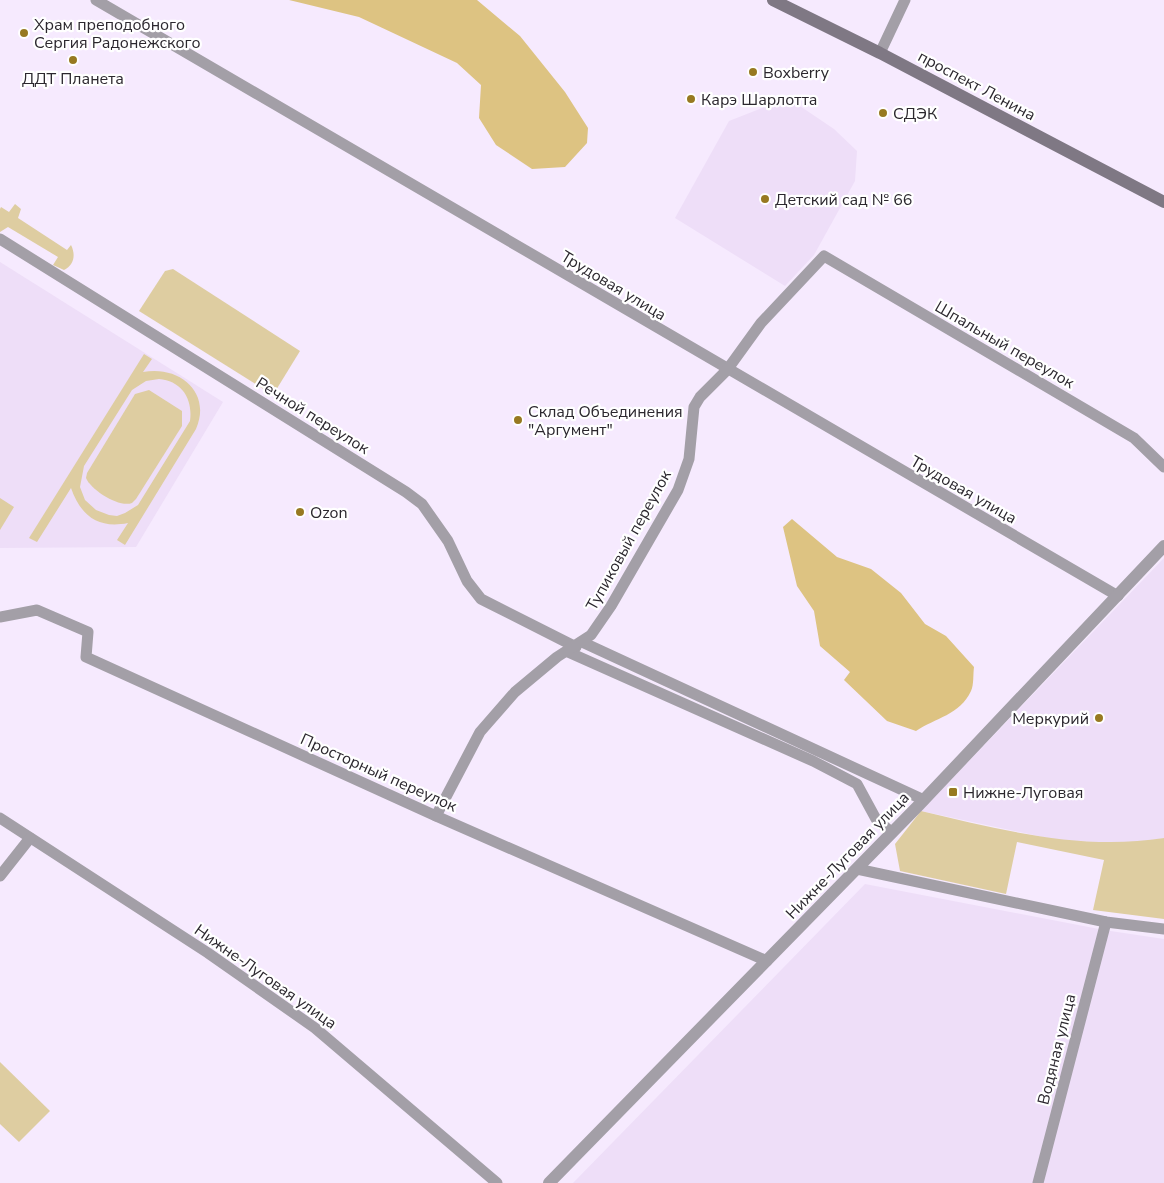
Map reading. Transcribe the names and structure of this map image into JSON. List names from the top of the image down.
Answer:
{
  "streets": {
    "main road": ["проспект Ленина"],
    "street": [
      "Трудовая улица",
      "Шпальный переулок",
      "Речной переулок",
      "Тупиковый переулок",
      "Просторный переулок",
      "Нижне-Луговая улица",
      "Водяная улица"
    ]
  },
  "crossings": [
    ["Трудовая улица", "Тупиковый переулок"],
    ["Трудовая улица", "Нижне-Луговая улица"],
    ["Шпальный переулок", "Тупиковый переулок"],
    ["Речной переулок", "Тупиковый переулок"],
    ["Тупиковый переулок", "Просторный переулок"],
    ["Просторный переулок", "Нижне-Луговая улица"]
  ],
  "places": {
    "other": [
      "Храм преподобного Сергия Радонежского",
      "ДДТ Планета",
      "Boxberry",
      "Карэ Шарлотта",
      "СДЭК",
      "Детский сад № 66",
      "Склад Объединения \"Аргумент\"",
      "Ozon",
      "Меркурий"
    ],
    "transit": ["Нижне-Луговая"]
  }
}
